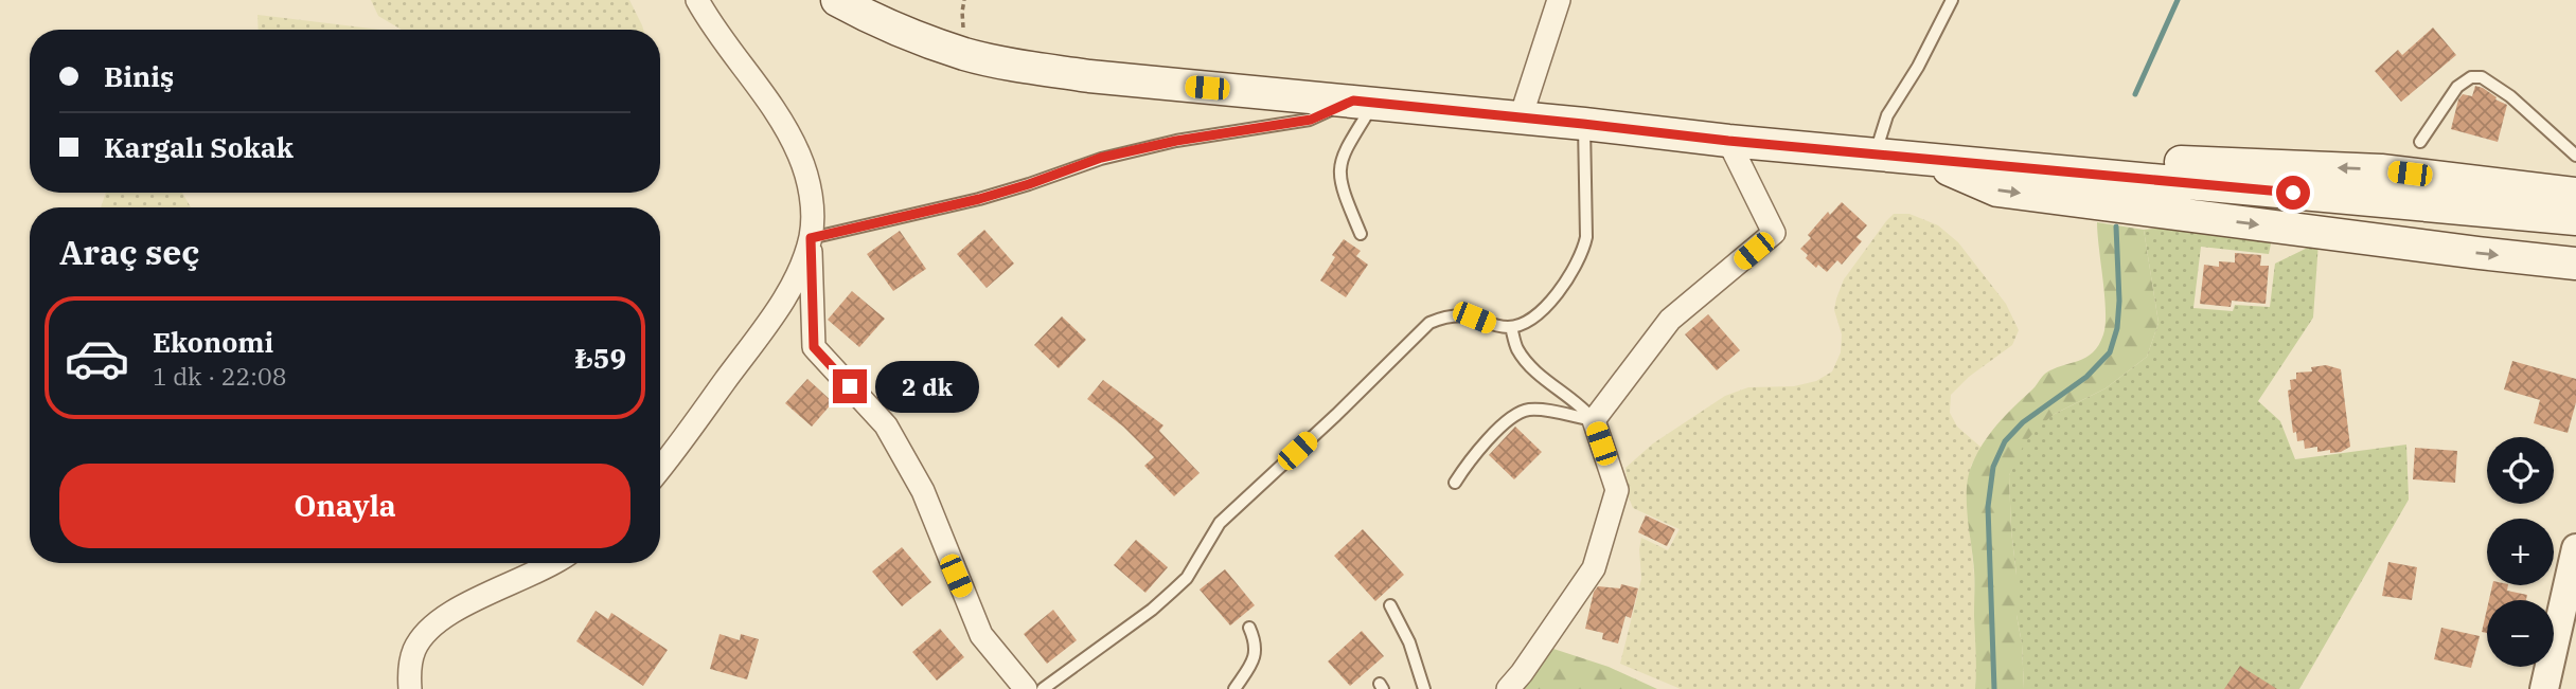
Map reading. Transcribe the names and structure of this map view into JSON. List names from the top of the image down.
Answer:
{
  "page": {
    "banner": ["Biniş", "Kargalı Sokak"],
    "heading": "Araç seç",
    "list": [
      {
        "name": "Ekonomi",
        "note": "1 dk · 22:08",
        "value": "₺59"
      }
    ],
    "bubble": "2 dk",
    "map_buttons": ["+", "−"],
    "buttons": "Onayla"
  }
}
